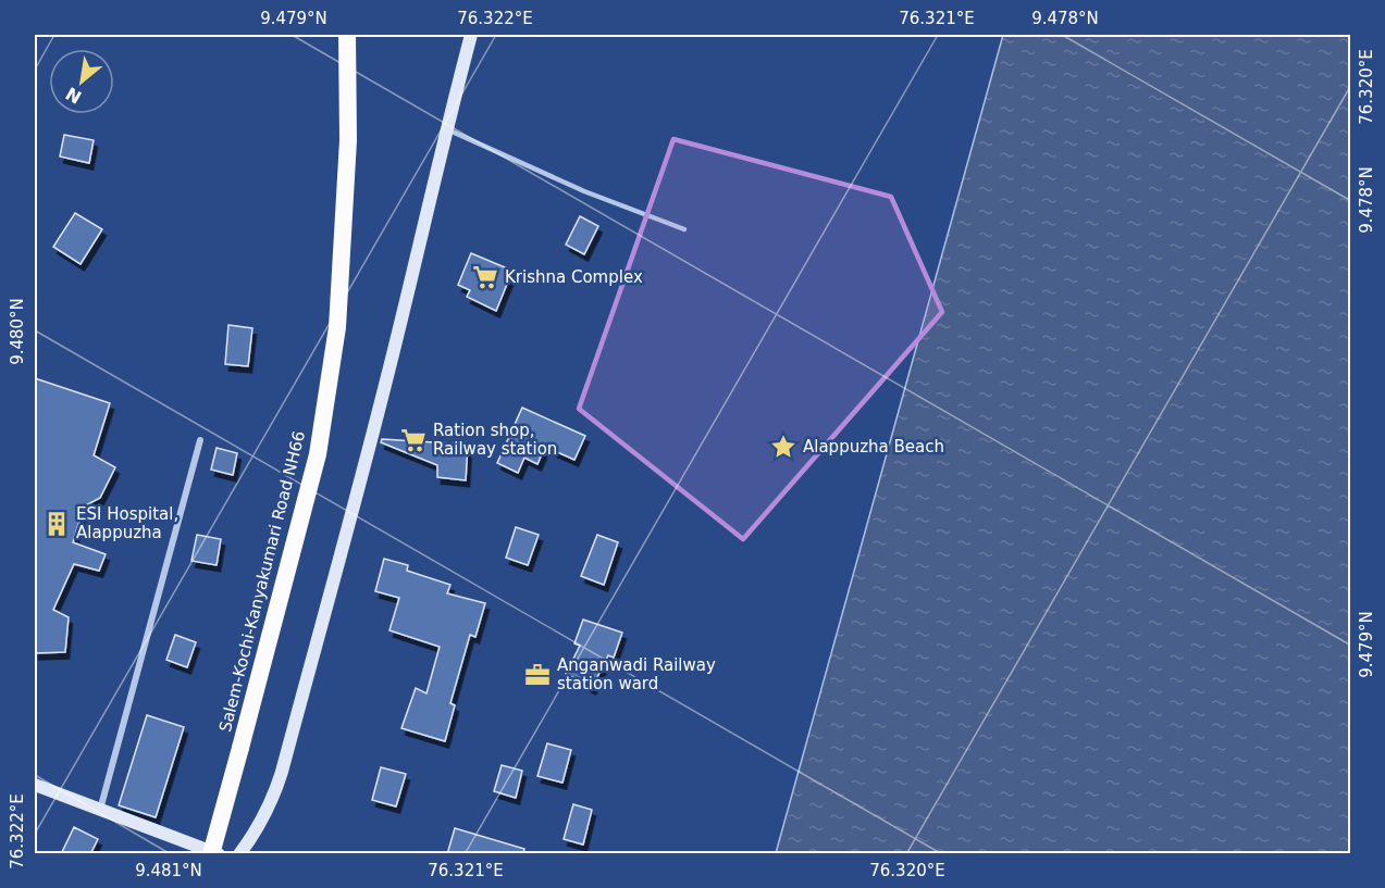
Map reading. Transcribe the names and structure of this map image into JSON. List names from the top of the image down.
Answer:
{
  "streets": {
    "highway": ["Salem-Kochi-Kanyakumari Road NH66"]
  },
  "places": {
    "supermarket": ["Krishna Complex", "Ration shop, Railway station"],
    "place": ["Alappuzha Beach"],
    "building": ["ESI Hospital, Alappuzha"],
    "office": ["Anganwadi Railway station ward"]
  },
  "north": "bottom left",
  "coordinates": [
    "9.479°N",
    "76.322°E",
    "76.321°E",
    "9.478°N",
    "76.320°E",
    "9.480°N",
    "9.481°N"
  ]
}
